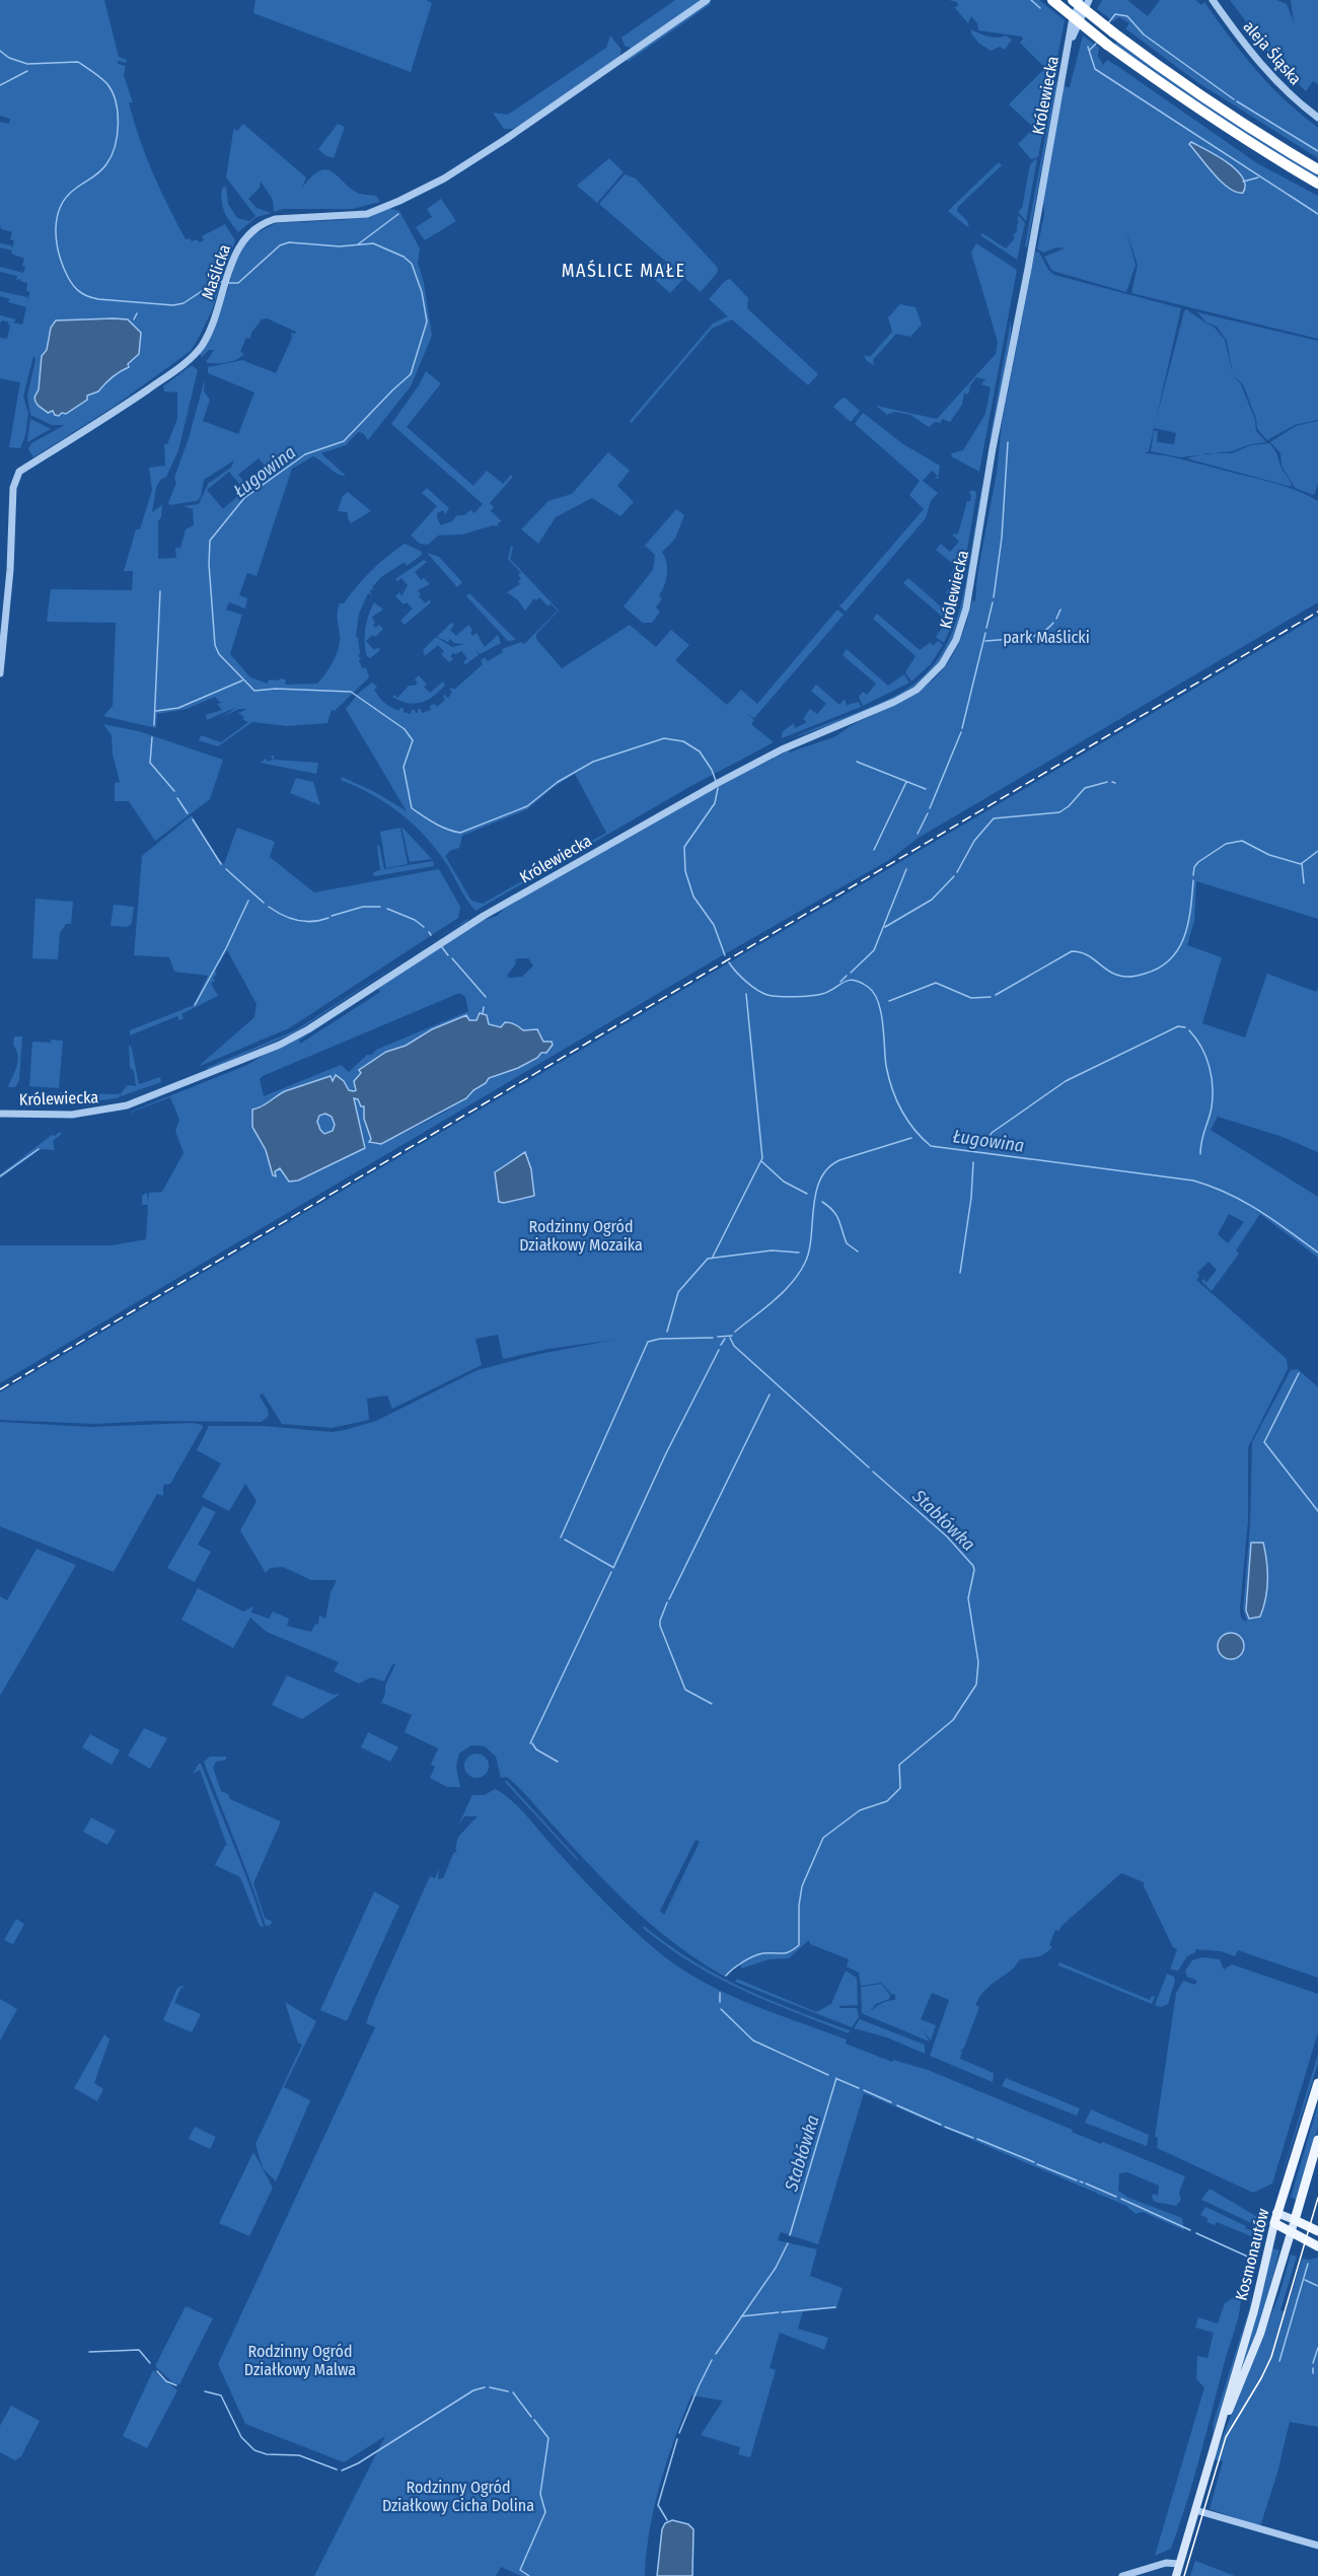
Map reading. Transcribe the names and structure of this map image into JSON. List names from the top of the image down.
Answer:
{
  "streets": {
    "main road": ["Kosmonautów"],
    "street": ["aleja Śląska", "Królewiecka", "Maślicka"]
  },
  "districts": ["MAŚLICE MAŁE"],
  "water": ["Ługowina", "Stabłówka"],
  "parks": [
    "park Maślicki",
    "Rodzinny Ogród Działkowy Mozaika",
    "Rodzinny Ogród Działkowy Malwa",
    "Rodzinny Ogród Działkowy Cicha Dolina"
  ]
}
